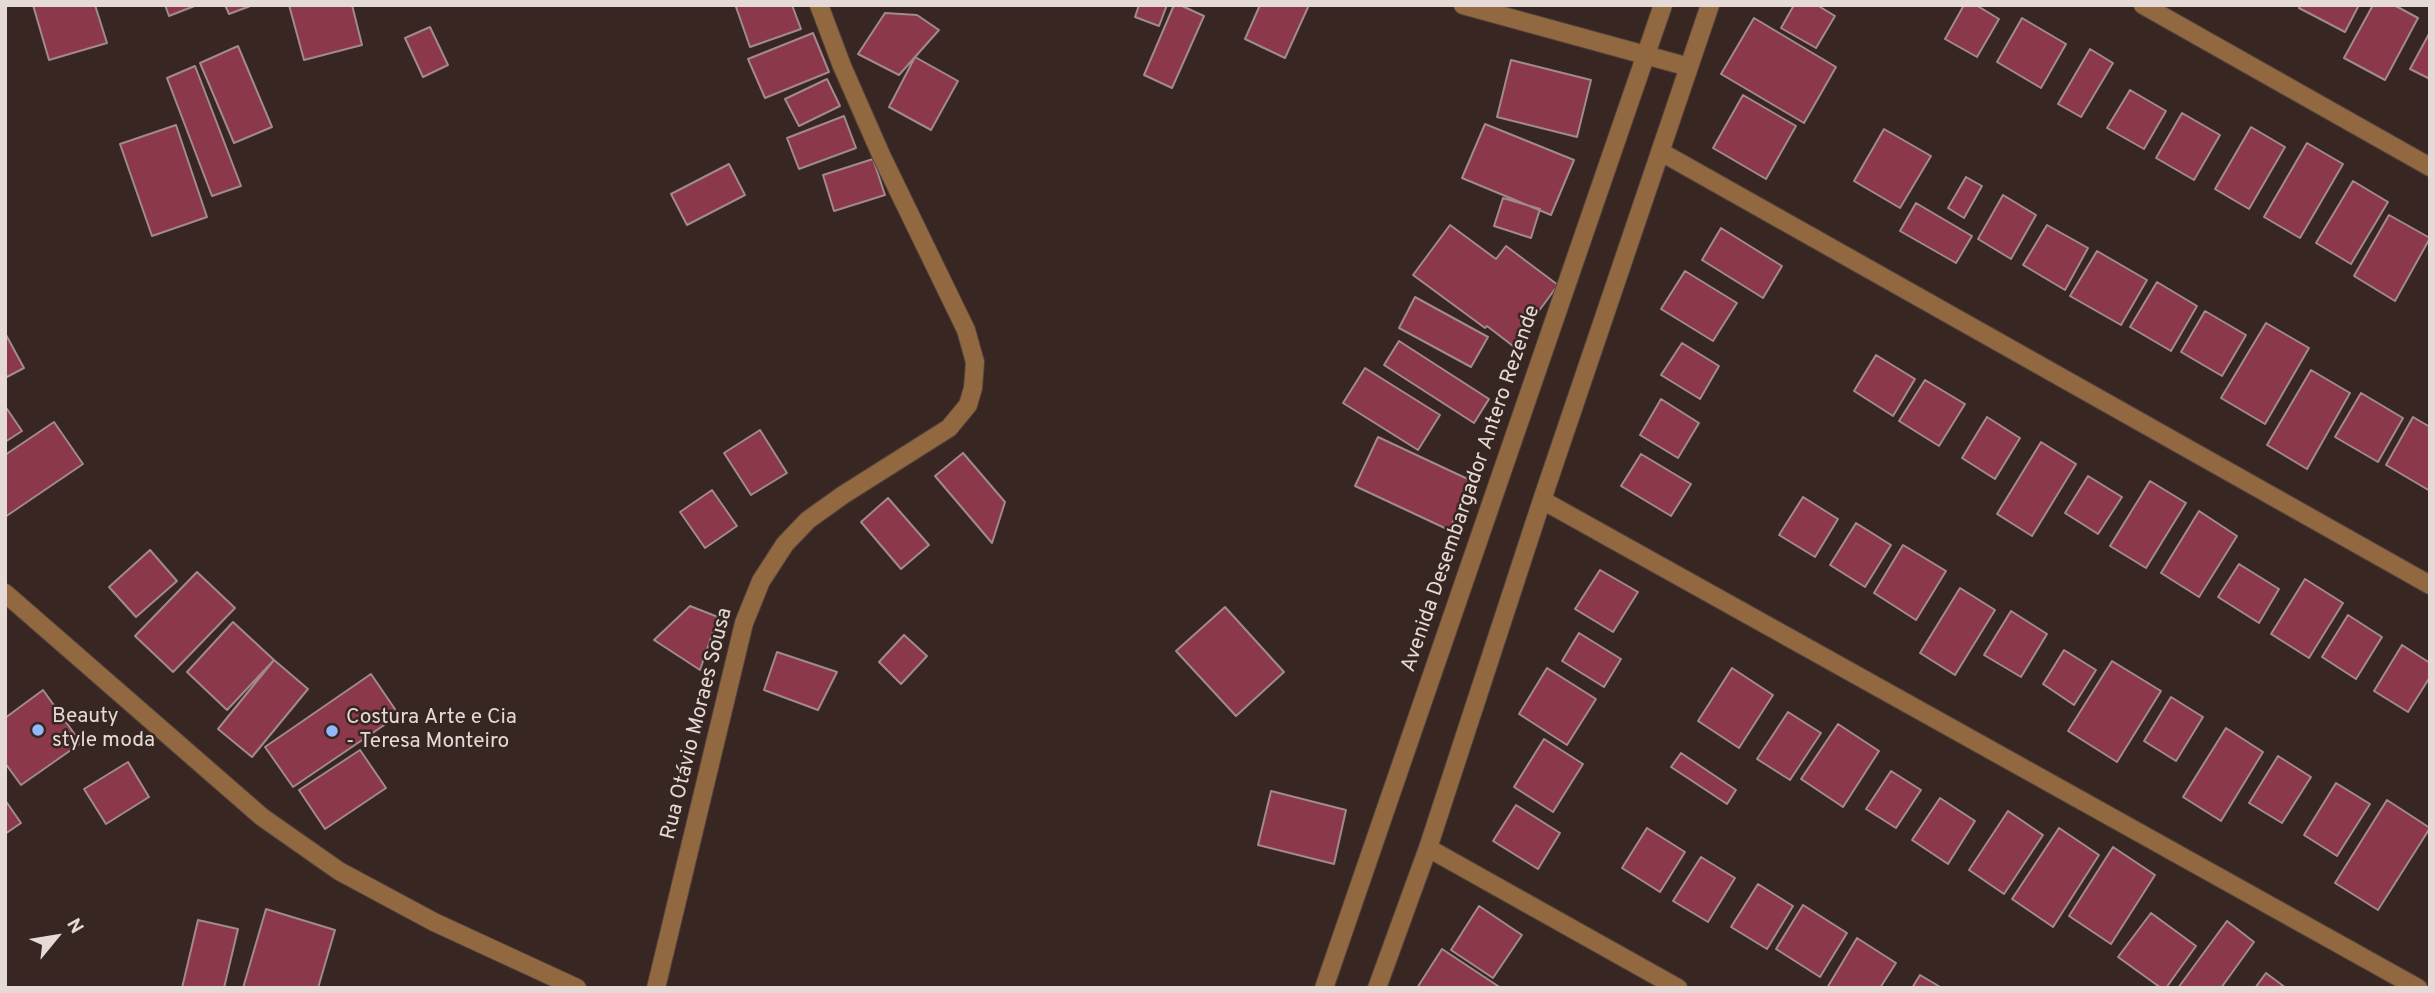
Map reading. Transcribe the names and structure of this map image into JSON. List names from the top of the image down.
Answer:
{
  "streets": {
    "street": ["Avenida Desembargador Antero Rezende", "Rua Otávio Moraes Sousa"]
  },
  "places": ["Beauty style moda", "Costura Arte e Cia - Teresa Monteiro"],
  "north": "top right"
}
